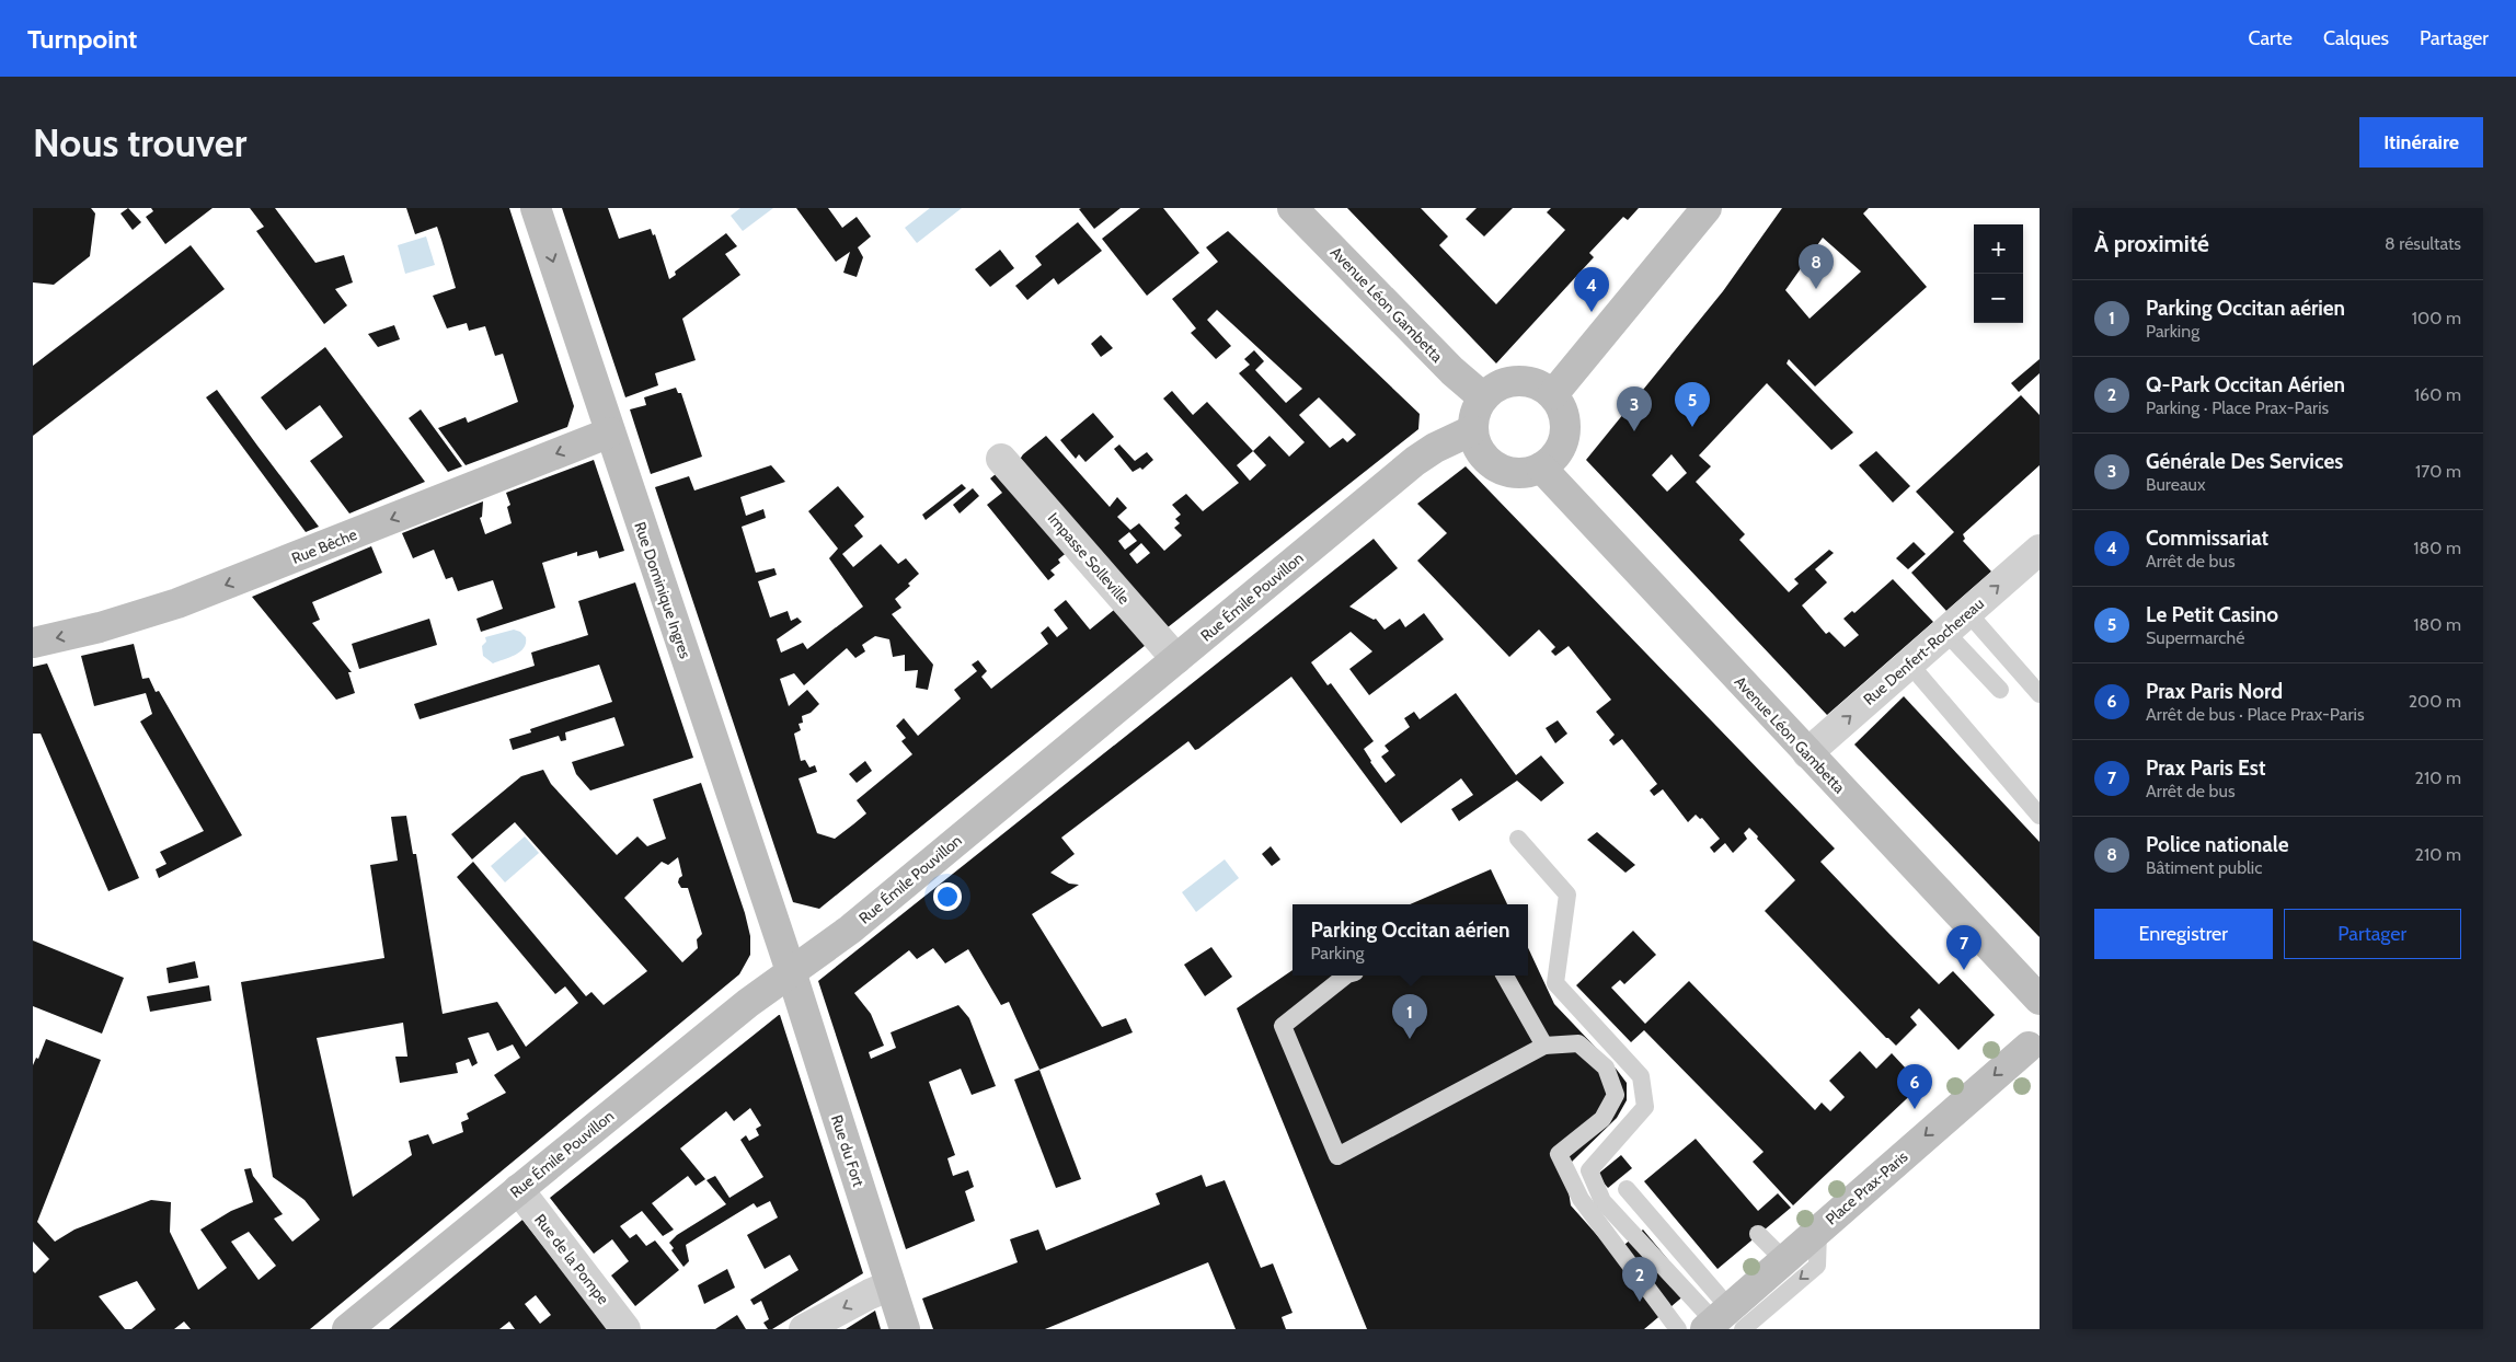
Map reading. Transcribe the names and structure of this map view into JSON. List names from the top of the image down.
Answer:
{
  "streets": {
    "street": [
      "Avenue Léon Gambetta",
      "Rue Bêche",
      "Impasse Solleville",
      "Rue Dominique Ingres",
      "Rue Émile Pouvillon",
      "Rue Denfert-Rochereau",
      "Rue du Fort",
      "Place Prax-Paris",
      "Rue de la Pompe"
    ]
  },
  "crossings": [
    ["Avenue Léon Gambetta", "Rue Émile Pouvillon"],
    ["Avenue Léon Gambetta", "Rue Denfert-Rochereau"],
    ["Rue Bêche", "Rue Dominique Ingres"],
    ["Impasse Solleville", "Rue Émile Pouvillon"],
    ["Rue Dominique Ingres", "Rue Émile Pouvillon"],
    ["Rue Dominique Ingres", "Rue du Fort"],
    ["Rue Émile Pouvillon", "Rue du Fort"],
    ["Rue Émile Pouvillon", "Rue de la Pompe"]
  ],
  "one_way": ["Rue Bêche", "Rue Denfert-Rochereau", "Place Prax-Paris"],
  "page": {
    "header": "Turnpoint",
    "nav": ["Carte", "Calques", "Partager"],
    "buttons": [
      "Itinéraire",
      ["Enregistrer", "Partager"]
    ],
    "title": "Nous trouver",
    "heading": ["À proximité", "8 résultats"],
    "map_buttons": ["+", "−"],
    "pins": [
      "8",
      "4",
      "5",
      "3",
      "7",
      "1",
      "6",
      "2"
    ],
    "list": [
      {
        "mark": "1",
        "name": "Parking Occitan aérien",
        "note": "Parking",
        "value": "100 m"
      },
      {
        "mark": "2",
        "name": "Q-Park Occitan Aérien",
        "note": "Parking · Place Prax-Paris",
        "value": "160 m"
      },
      {
        "mark": "3",
        "name": "Générale Des Services",
        "note": "Bureaux",
        "value": "170 m"
      },
      {
        "mark": "4",
        "name": "Commissariat",
        "note": "Arrêt de bus",
        "value": "180 m"
      },
      {
        "mark": "5",
        "name": "Le Petit Casino",
        "note": "Supermarché",
        "value": "180 m"
      },
      {
        "mark": "6",
        "name": "Prax Paris Nord",
        "note": "Arrêt de bus · Place Prax-Paris",
        "value": "200 m"
      },
      {
        "mark": "7",
        "name": "Prax Paris Est",
        "note": "Arrêt de bus",
        "value": "210 m"
      },
      {
        "mark": "8",
        "name": "Police nationale",
        "note": "Bâtiment public",
        "value": "210 m"
      }
    ],
    "popup": ["Parking Occitan aérien", "Parking"]
  }
}
